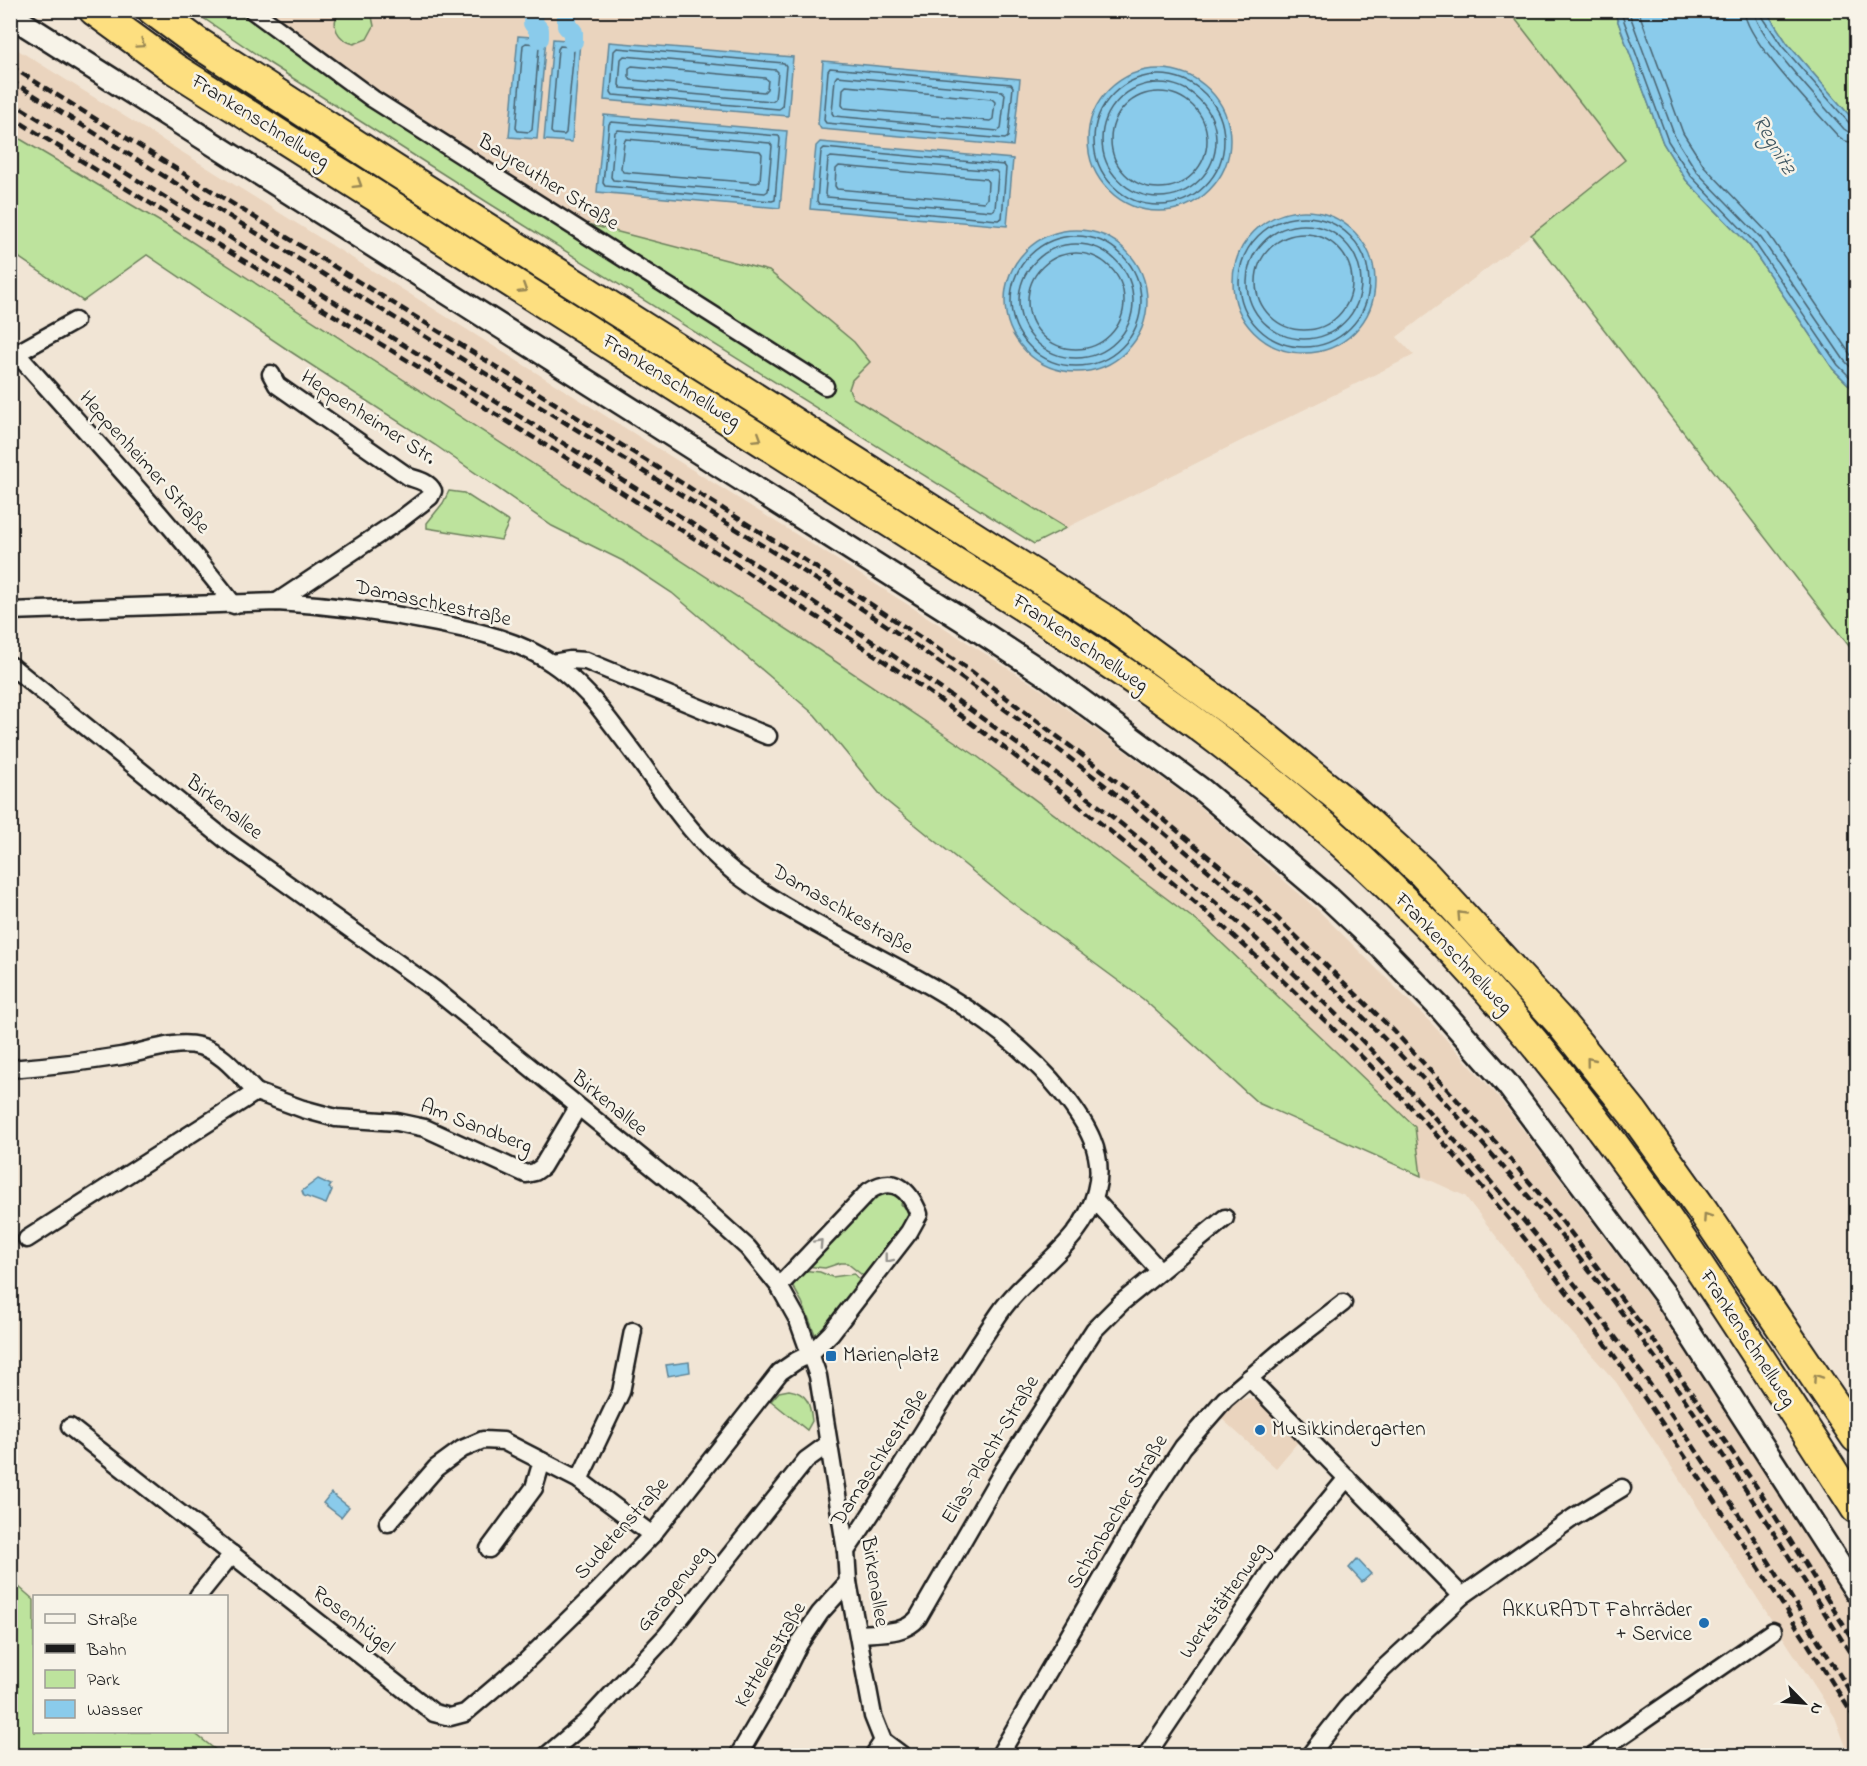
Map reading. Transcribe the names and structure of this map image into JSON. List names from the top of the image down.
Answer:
{
  "streets": {
    "highway": ["Frankenschnellweg"],
    "street": [
      "Bayreuther Straße",
      "Heppenheimer Str.",
      "Heppenheimer Straße",
      "Damaschkestraße",
      "Birkenallee",
      "Am Sandberg",
      "Elias-Placht-Straße",
      "Schönbacher Straße",
      "Sudetenstraße",
      "Garagenweg",
      "Werkstättenweg",
      "Rosenhügel",
      "Kettelerstraße"
    ]
  },
  "crossings": [
    ["Heppenheimer Str.", "Damaschkestraße"],
    ["Heppenheimer Straße", "Damaschkestraße"],
    ["Damaschkestraße", "Birkenallee"],
    ["Birkenallee", "Am Sandberg"],
    ["Birkenallee", "Elias-Placht-Straße"],
    ["Birkenallee", "Sudetenstraße"],
    ["Birkenallee", "Garagenweg"],
    ["Birkenallee", "Kettelerstraße"],
    ["Sudetenstraße", "Rosenhügel"]
  ],
  "water": ["Regnitz"],
  "places": {
    "transit": ["Marienplatz"],
    "other": ["Musikkindergarten", "AKKURADT Fahrräder + Service"]
  },
  "legend": [
    "Straße",
    "Bahn",
    "Park",
    "Wasser"
  ],
  "north": "bottom right"
}
